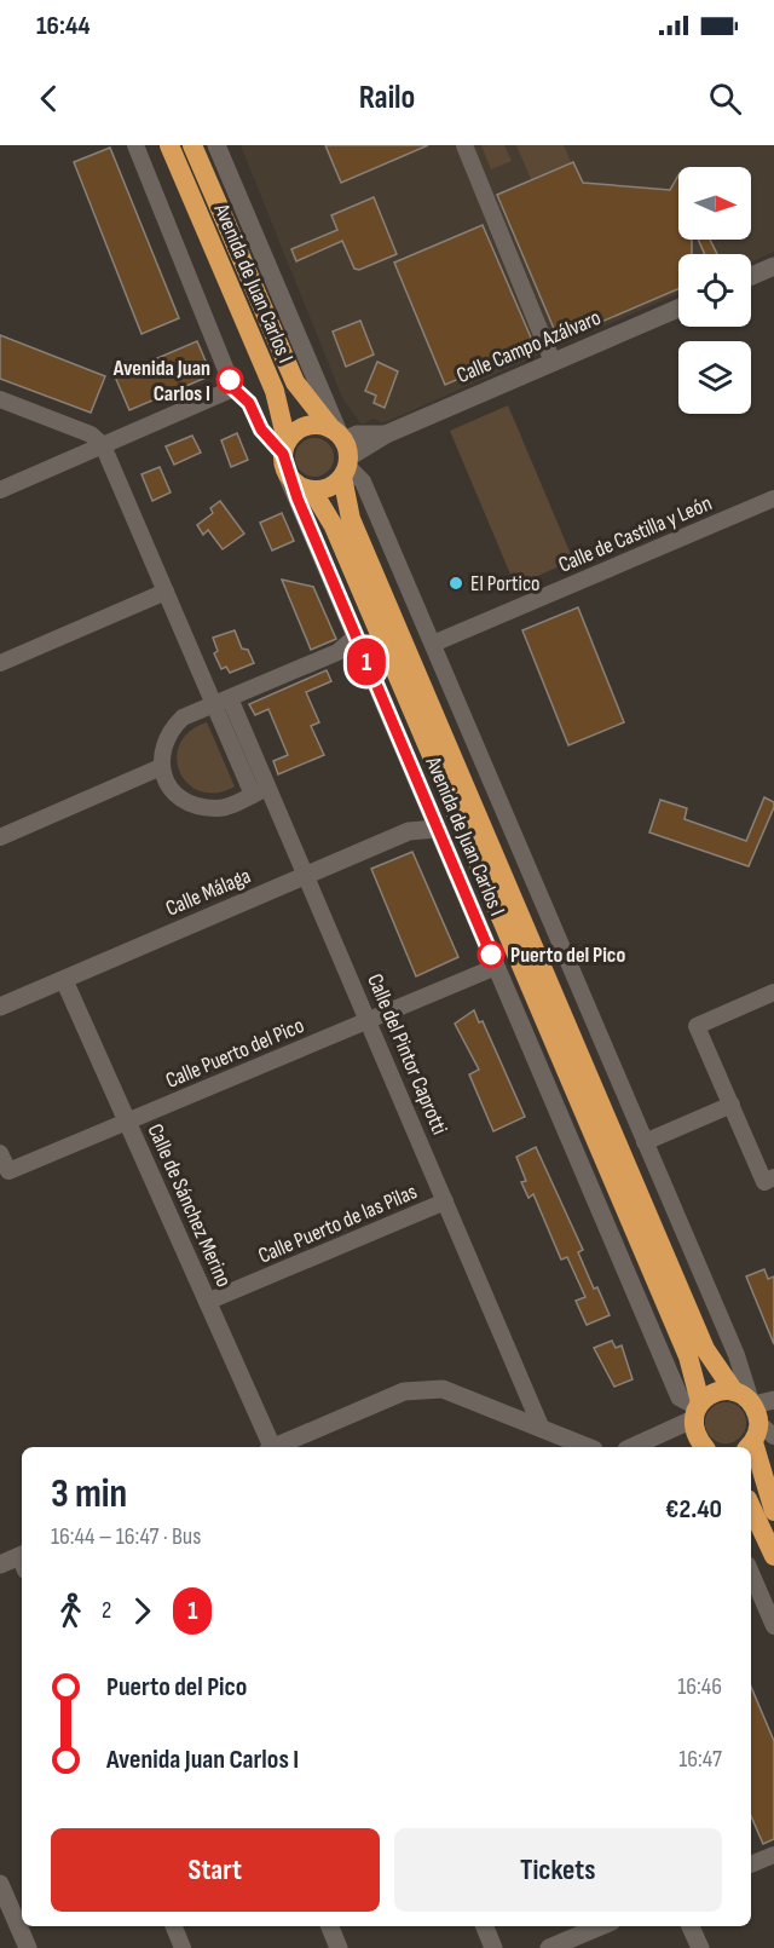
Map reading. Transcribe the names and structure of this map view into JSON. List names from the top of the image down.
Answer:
{
  "streets": {
    "highway": ["Avenida de Juan Carlos I"],
    "street": [
      "Calle Campo Azálvaro",
      "Calle de Castilla y León",
      "Calle Málaga",
      "Calle Puerto del Pico",
      "Calle del Pintor Caprotti",
      "Calle de Sánchez Merino",
      "Calle Puerto de las Pilas"
    ]
  },
  "crossings": [
    ["Avenida de Juan Carlos I", "Calle Campo Azálvaro"],
    ["Avenida de Juan Carlos I", "Calle de Castilla y León"],
    ["Avenida de Juan Carlos I", "Calle Málaga"],
    ["Avenida de Juan Carlos I", "Calle Puerto del Pico"],
    ["Calle Málaga", "Calle del Pintor Caprotti"],
    ["Calle Málaga", "Calle de Sánchez Merino"],
    ["Calle Puerto del Pico", "Calle del Pintor Caprotti"],
    ["Calle Puerto del Pico", "Calle de Sánchez Merino"],
    ["Calle del Pintor Caprotti", "Calle Puerto de las Pilas"],
    ["Calle de Sánchez Merino", "Calle Puerto de las Pilas"]
  ],
  "places": ["Avenida Juan Carlos I", "El Portico", "Puerto del Pico"],
  "lines": ["bus line 1"],
  "north": "right",
  "page": {
    "status": "16:44",
    "header": "Railo",
    "on_map": "1",
    "heading": ["3 min", "16:44 – 16:47 · Bus", "€2.40"],
    "legs": ["2", "1"],
    "list": [
      {
        "name": "Puerto del Pico",
        "value": "16:46"
      },
      {
        "name": "Avenida Juan Carlos I",
        "value": "16:47"
      }
    ],
    "buttons": ["Start", "Tickets"]
  }
}
